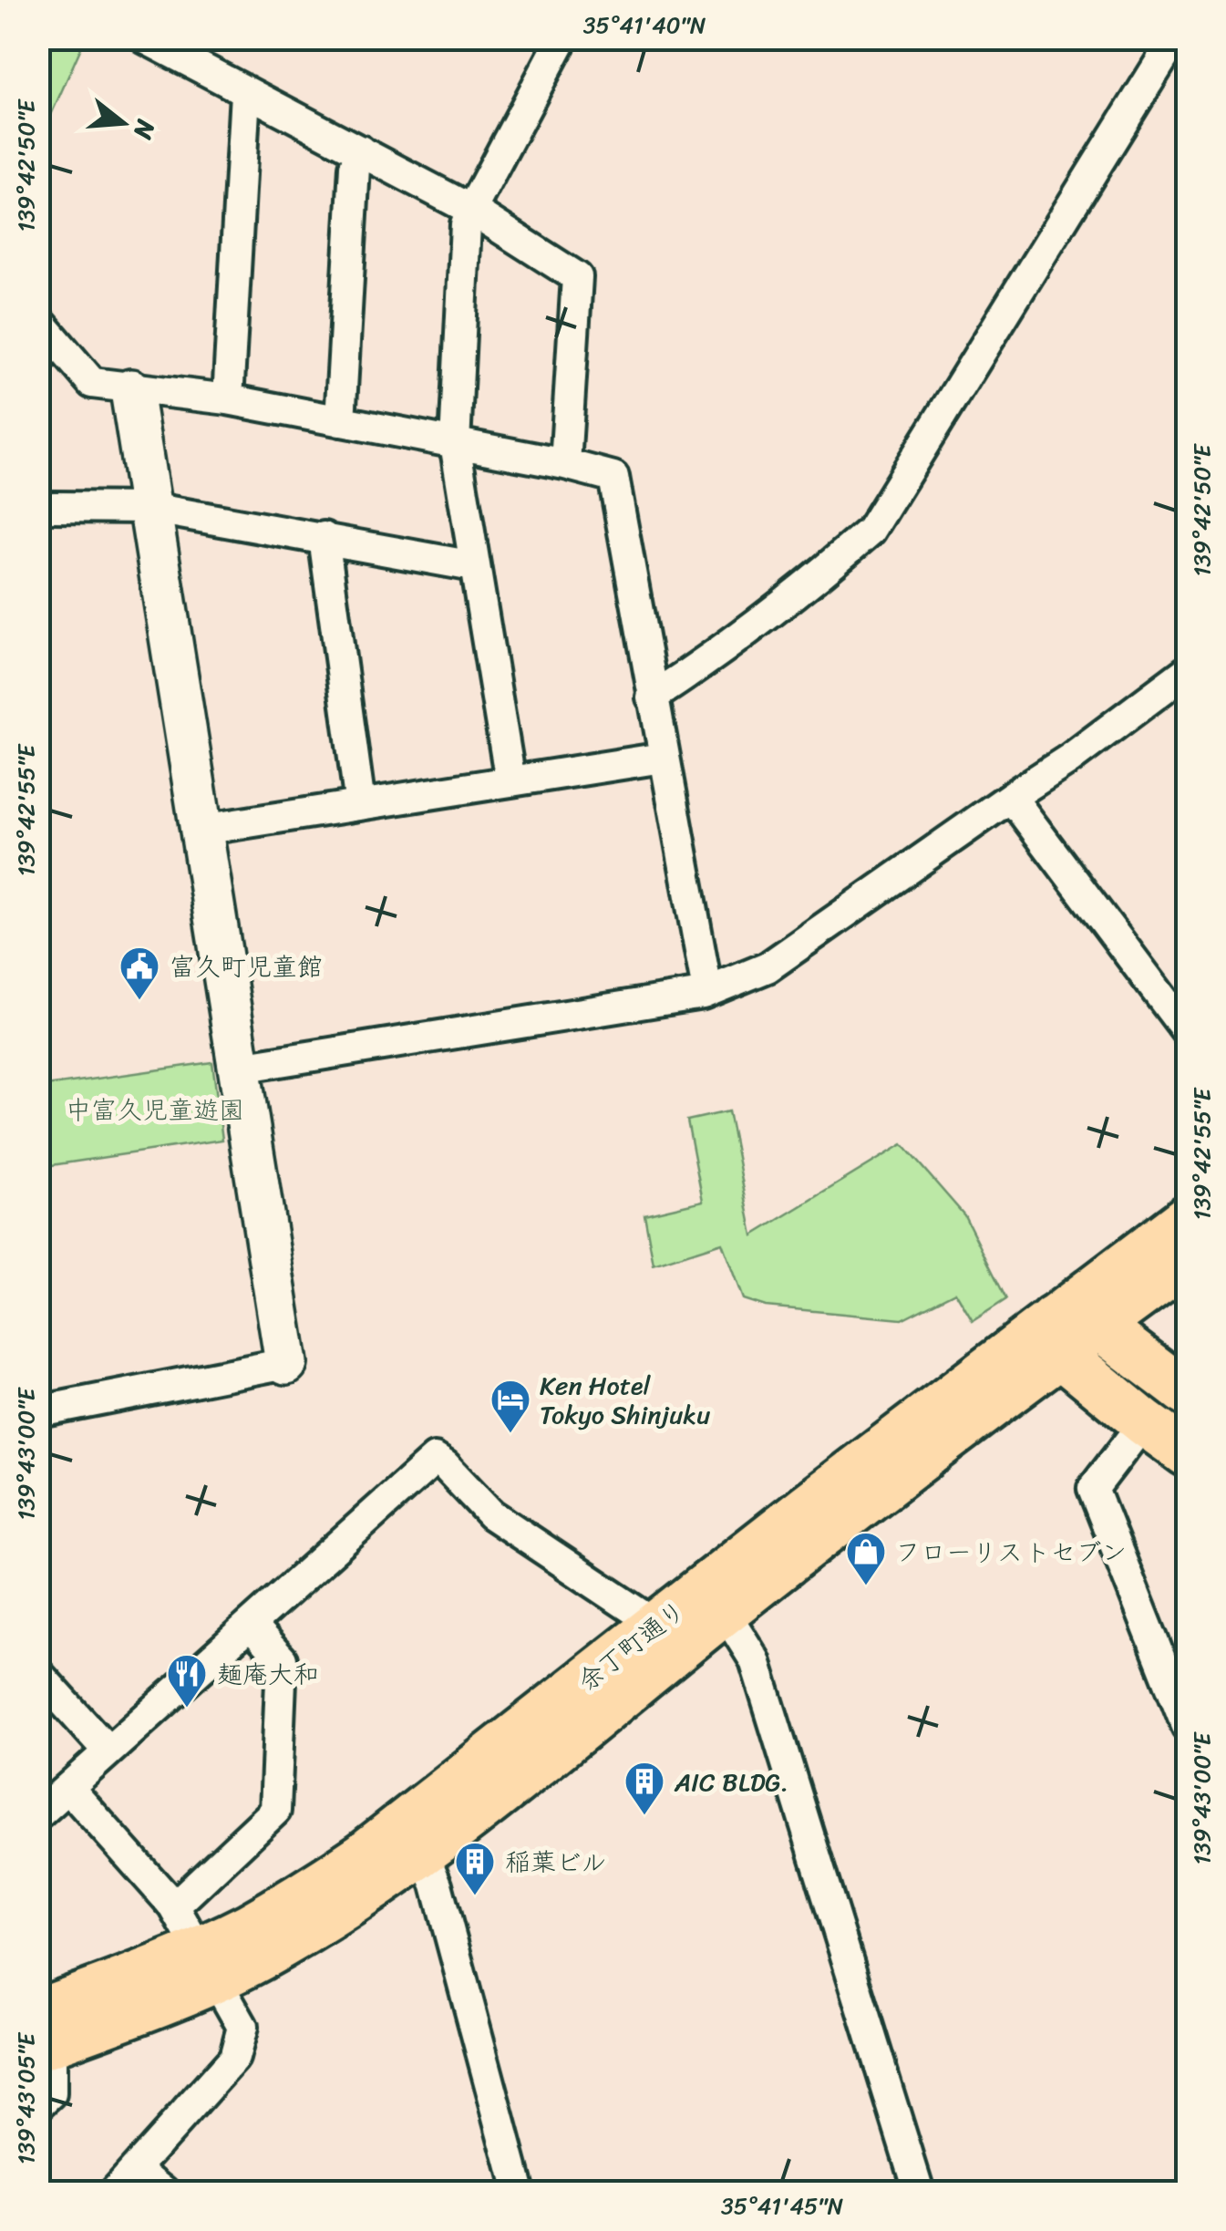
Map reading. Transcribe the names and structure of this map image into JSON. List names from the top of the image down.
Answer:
{
  "streets": {
    "main road": ["余丁町通り"]
  },
  "parks": ["中富久児童遊園"],
  "places": {
    "public building": ["富久町児童館"],
    "hotel": ["Ken Hotel Tokyo Shinjuku"],
    "shop": ["フローリストセブン"],
    "restaurant": ["麺庵大和"],
    "building": ["AIC BLDG.", "稲葉ビル"]
  },
  "north": "right",
  "coordinates": [
    "35°41'40\"N",
    "139°42'50\"E",
    "139°42'55\"E",
    "139°43'00\"E",
    "139°43'05\"E",
    "35°41'45\"N"
  ]
}
